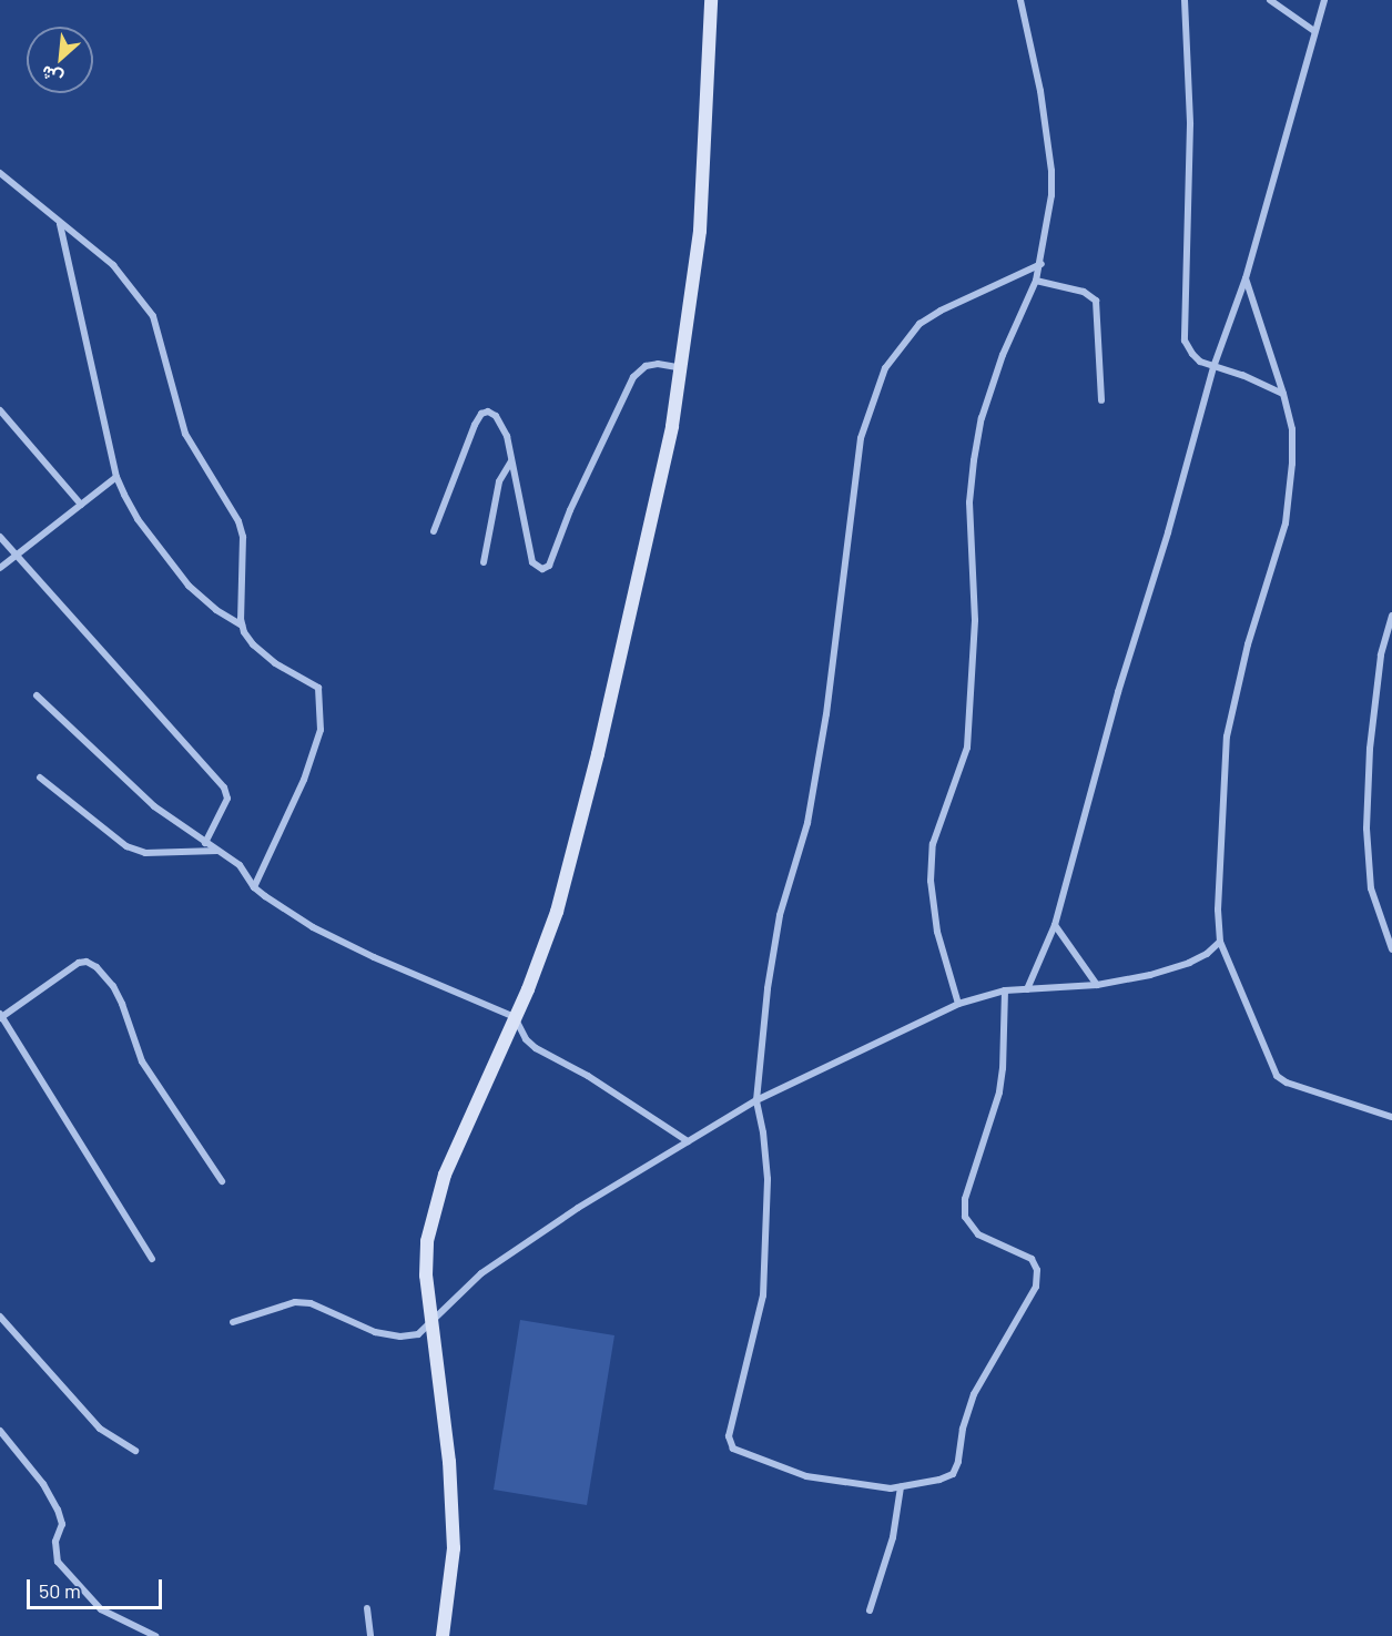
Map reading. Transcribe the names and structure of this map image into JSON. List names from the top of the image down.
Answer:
{
  "scale_bar": "50 m",
  "north": "bottom left"
}
